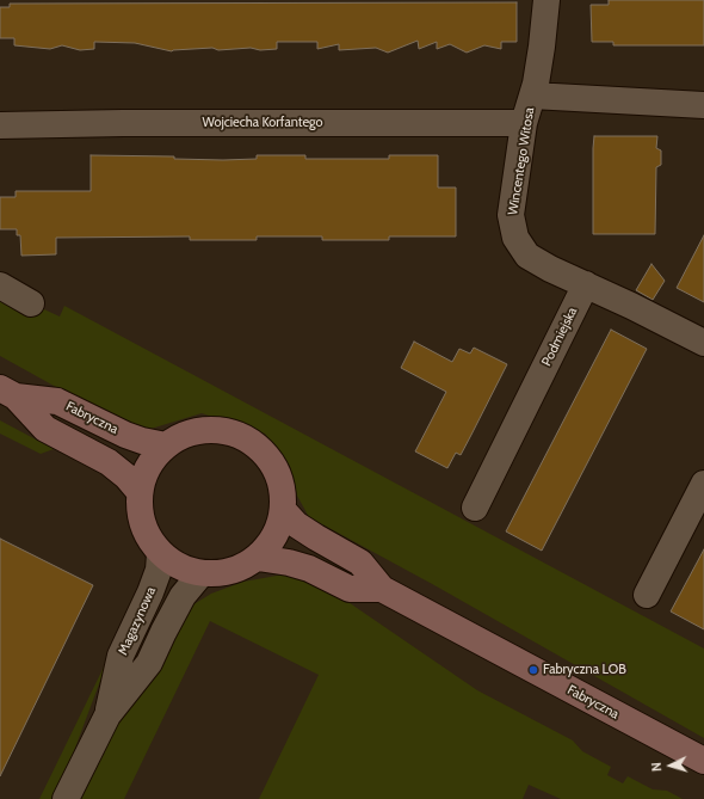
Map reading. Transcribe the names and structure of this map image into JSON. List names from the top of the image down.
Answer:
{
  "streets": {
    "street": [
      "Wojciecha Korfantego",
      "Wincentego Witosa",
      "Podmiejska",
      "Fabryczna",
      "Magazynowa"
    ]
  },
  "crossings": [
    ["Wojciecha Korfantego", "Wincentego Witosa"],
    ["Wincentego Witosa", "Podmiejska"],
    ["Fabryczna", "Magazynowa"]
  ],
  "places": ["Fabryczna LOB"],
  "north": "left"
}
